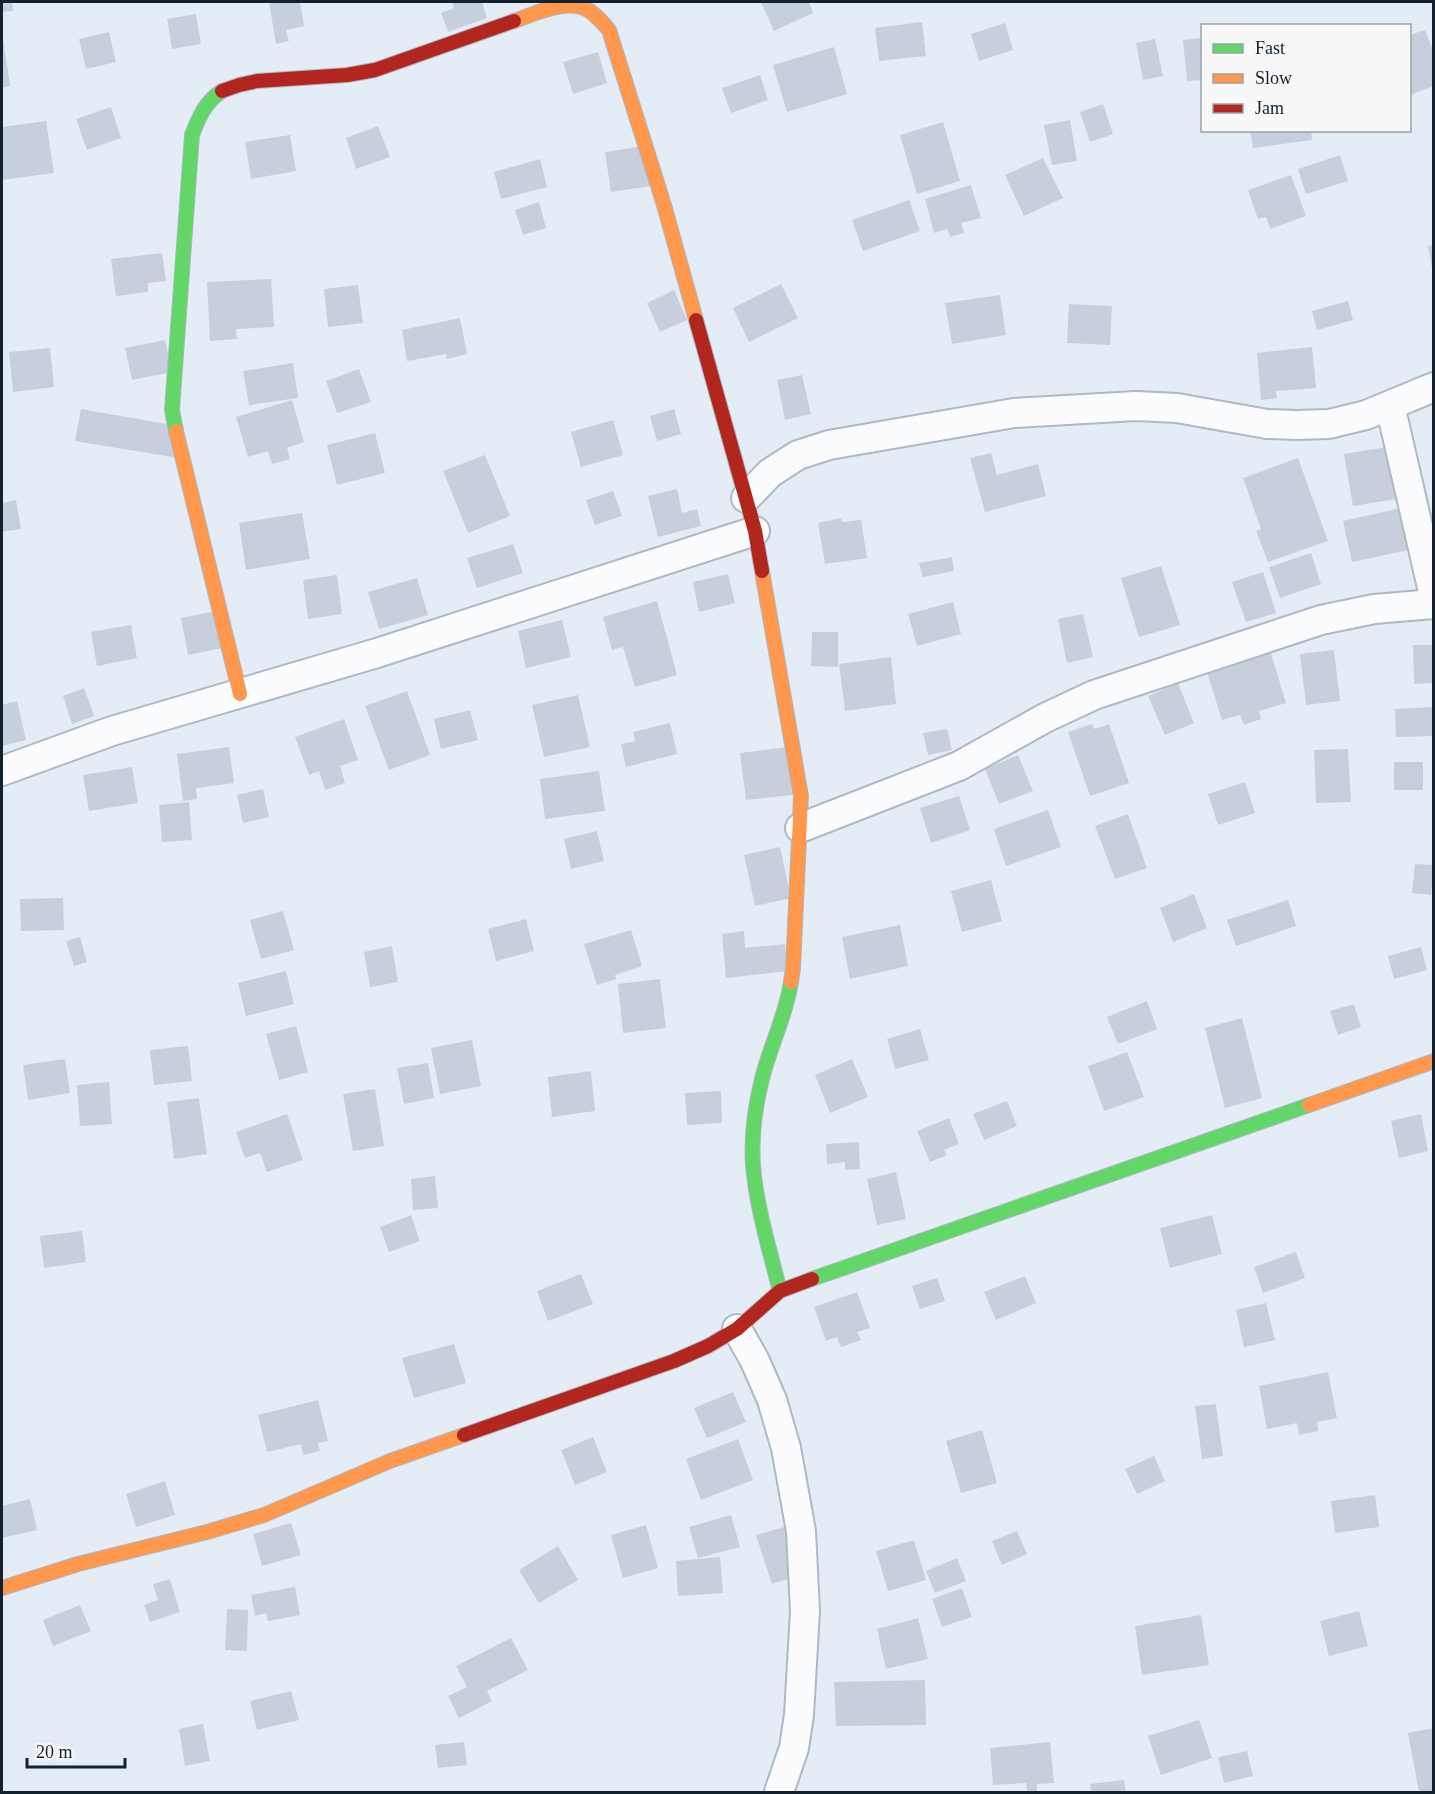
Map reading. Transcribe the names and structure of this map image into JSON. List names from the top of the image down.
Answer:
{
  "legend": ["Fast", "Slow", "Jam"],
  "scale_bar": "20 m"
}
